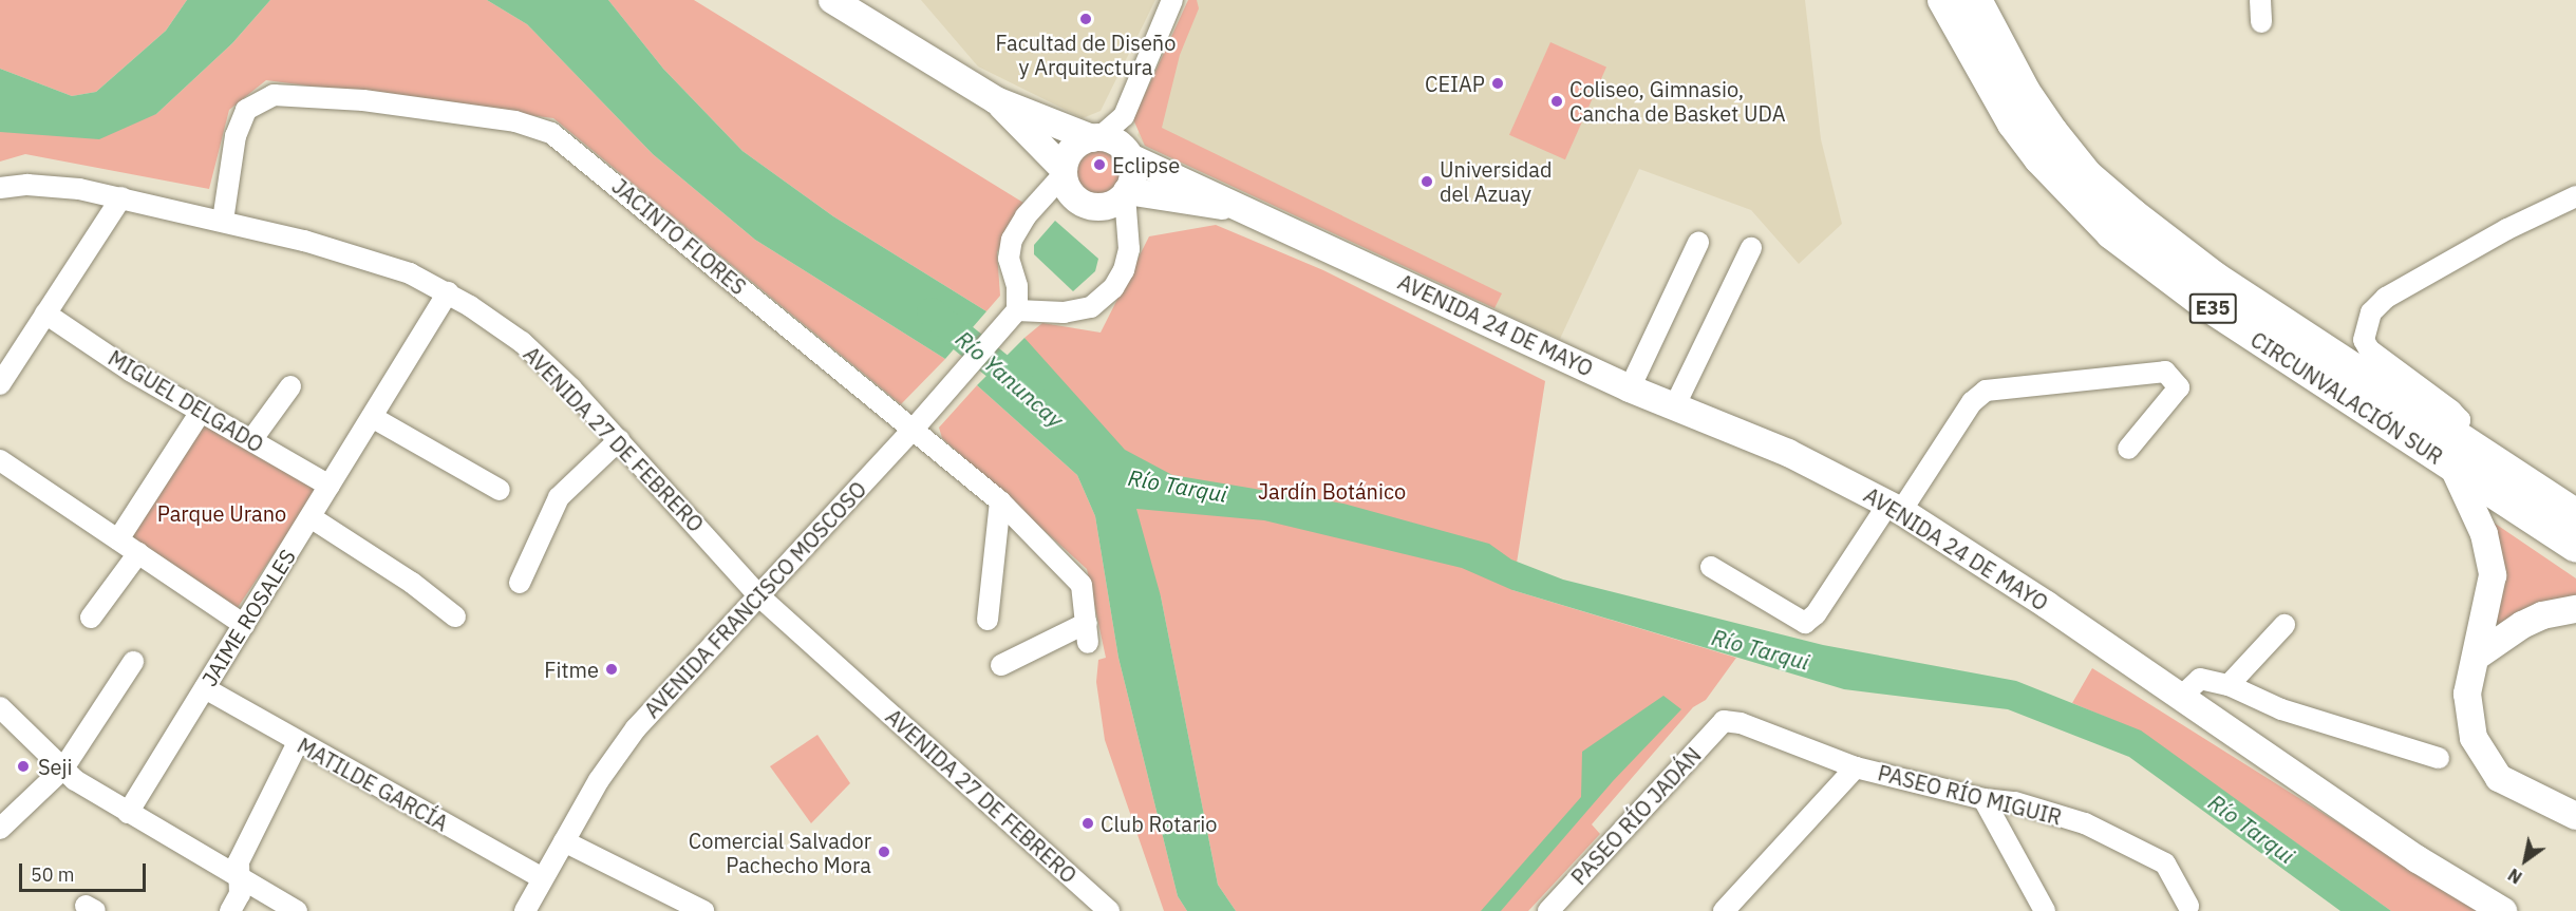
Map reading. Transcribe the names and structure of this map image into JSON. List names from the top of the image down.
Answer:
{
  "streets": {
    "highway": ["E35", "CIRCUNVALACIÓN SUR"],
    "main road": ["AVENIDA 24 DE MAYO"],
    "street": [
      "JACINTO FLORES",
      "MIGUEL DELGADO",
      "AVENIDA 27 DE FEBRERO",
      "AVENIDA FRANCISCO MOSCOSO",
      "JAIME ROSALES",
      "MATILDE GARCÍA",
      "PASEO RÍO MIGUIR",
      "PASEO RÍO JADÁN"
    ]
  },
  "crossings": [
    ["JACINTO FLORES", "AVENIDA 27 DE FEBRERO"],
    ["JACINTO FLORES", "AVENIDA FRANCISCO MOSCOSO"],
    ["MIGUEL DELGADO", "JAIME ROSALES"],
    ["AVENIDA 27 DE FEBRERO", "AVENIDA FRANCISCO MOSCOSO"],
    ["AVENIDA 27 DE FEBRERO", "JAIME ROSALES"],
    ["AVENIDA FRANCISCO MOSCOSO", "MATILDE GARCÍA"],
    ["JAIME ROSALES", "MATILDE GARCÍA"],
    ["PASEO RÍO MIGUIR", "PASEO RÍO JADÁN"]
  ],
  "water": ["Río Yanuncay", "Río Tarqui"],
  "parks": ["Jardín Botánico", "Parque Urano"],
  "places": [
    "Facultad de Diseño y Arquitectura",
    "CEIAP",
    "Coliseo, Gimnasio, Cancha de Basket UDA",
    "Eclipse",
    "Universidad del Azuay",
    "Fitme",
    "Seji",
    "Club Rotario",
    "Comercial Salvador Pachecho Mora"
  ],
  "scale_bar": "50 m",
  "north": "bottom left"
}
